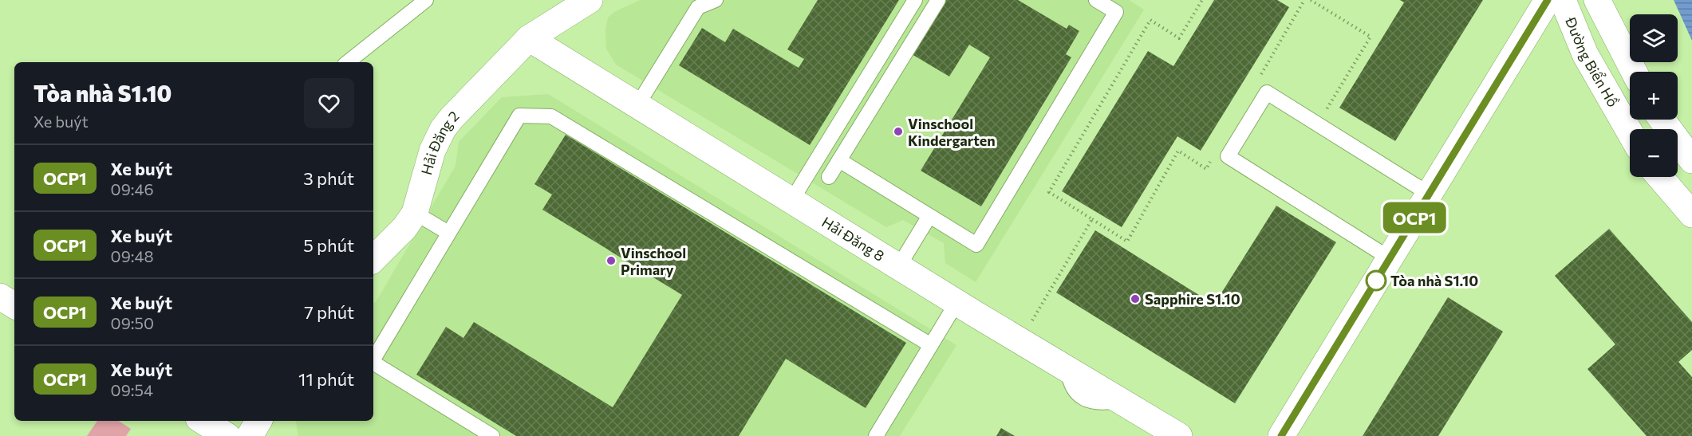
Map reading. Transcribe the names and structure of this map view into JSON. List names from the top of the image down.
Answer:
{
  "streets": {
    "street": ["Đường Biển Hồ", "Hải Đăng 2", "Hải Đăng 8"]
  },
  "crossings": [
    ["Hải Đăng 2", "Hải Đăng 8"]
  ],
  "places": [
    "Vinschool Kindergarten",
    "Vinschool Primary",
    "Tòa nhà S1.10",
    "Sapphire S1.10"
  ],
  "lines": ["bus line OCP1"],
  "page": {
    "on_map": "OCP1",
    "map_buttons": ["+", "−"],
    "heading": ["Tòa nhà S1.10", "Xe buýt"],
    "list": [
      {
        "mark": "OCP1",
        "name": "Xe buýt",
        "note": "09:46",
        "value": "3 phút"
      },
      {
        "mark": "OCP1",
        "name": "Xe buýt",
        "note": "09:48",
        "value": "5 phút"
      },
      {
        "mark": "OCP1",
        "name": "Xe buýt",
        "note": "09:50",
        "value": "7 phút"
      },
      {
        "mark": "OCP1",
        "name": "Xe buýt",
        "note": "09:54",
        "value": "11 phút"
      }
    ]
  }
}
